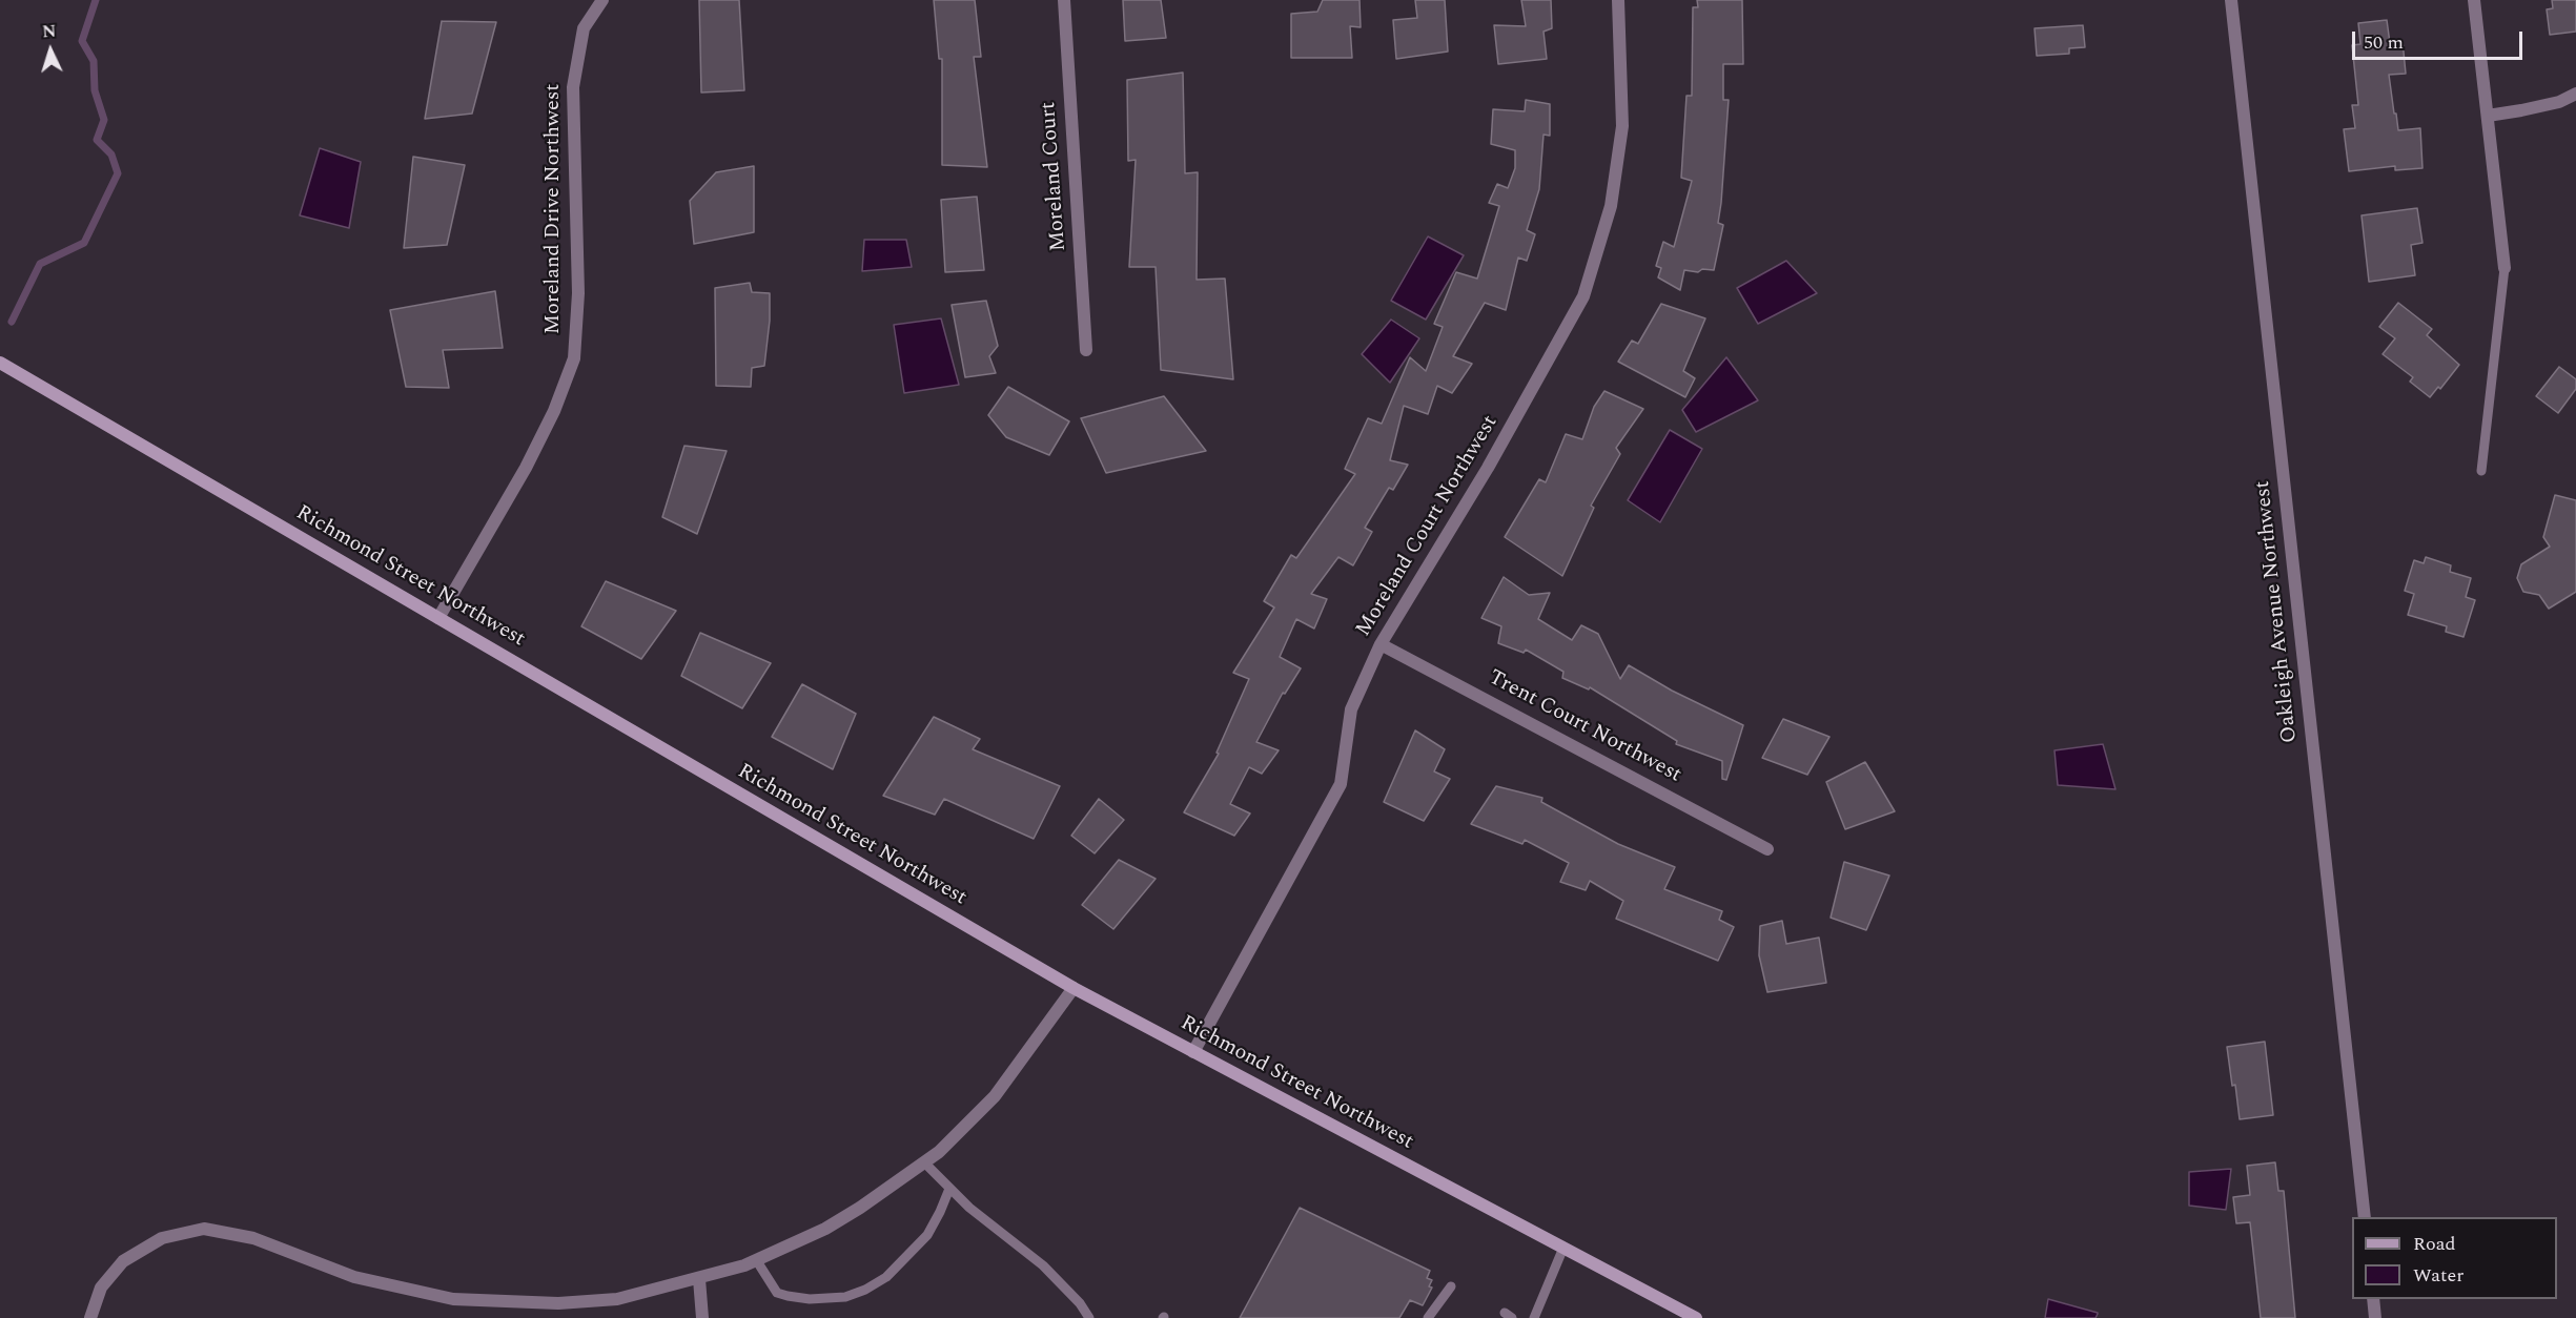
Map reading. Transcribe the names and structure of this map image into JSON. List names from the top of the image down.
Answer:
{
  "streets": {
    "street": [
      "Moreland Court",
      "Moreland Drive Northwest",
      "Moreland Court Northwest",
      "Richmond Street Northwest",
      "Oakleigh Avenue Northwest",
      "Trent Court Northwest"
    ]
  },
  "crossings": [
    ["Moreland Drive Northwest", "Richmond Street Northwest"],
    ["Moreland Court Northwest", "Richmond Street Northwest"],
    ["Moreland Court Northwest", "Trent Court Northwest"]
  ],
  "legend": ["Road", "Water"],
  "scale_bar": "50 m",
  "north": "top"
}
